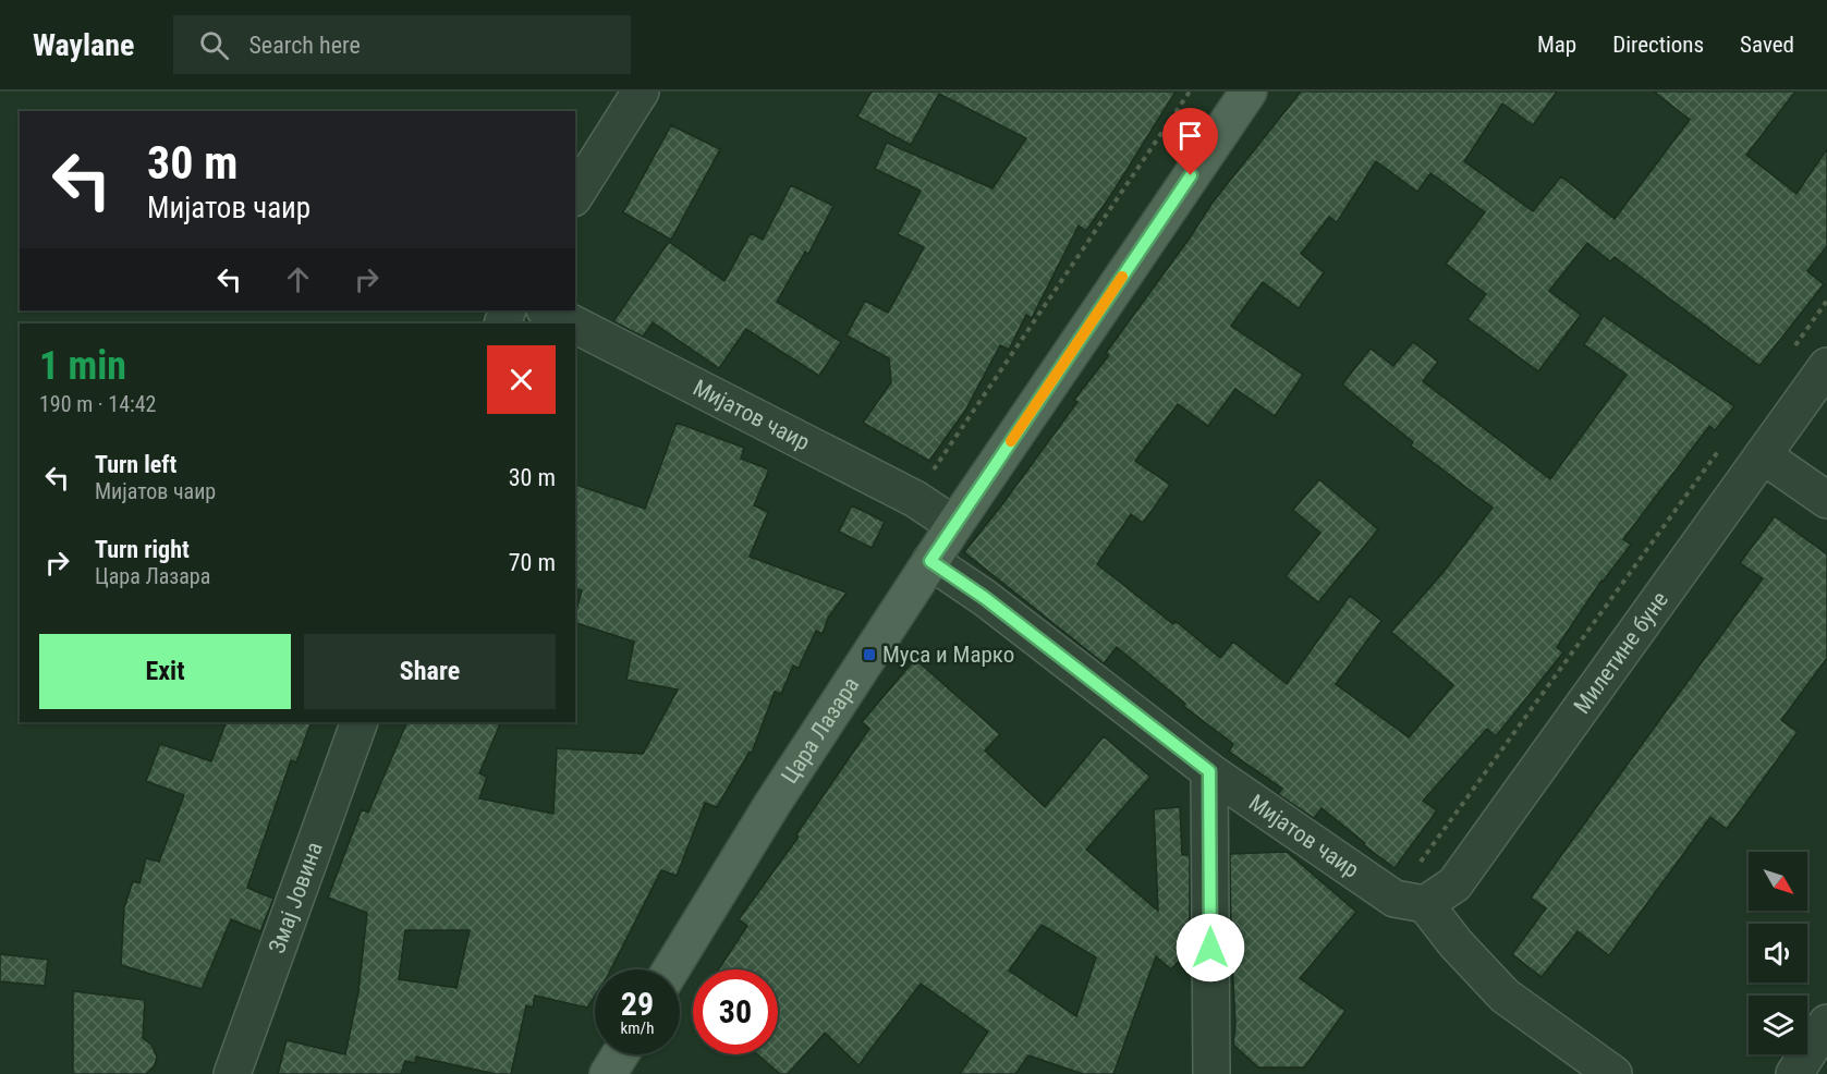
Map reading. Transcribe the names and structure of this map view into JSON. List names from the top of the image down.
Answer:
{
  "streets": {
    "main road": ["Цара Лазара"],
    "street": ["Мијатов чаир", "Милетине буне", "Змај Јовина"]
  },
  "crossings": [
    ["Мијатов чаир", "Милетине буне"],
    ["Мијатов чаир", "Цара Лазара"]
  ],
  "places": {
    "transit": ["Муса и Марко"]
  },
  "north": "bottom right",
  "page": {
    "header": "Waylane",
    "search": "Search here",
    "nav": ["Map", "Directions", "Saved"],
    "turn": ["30 m", "Мијатов чаир"],
    "heading": ["1 min", "190 m · 14:42"],
    "list": [
      {
        "name": "Turn left",
        "note": "Мијатов чаир",
        "value": "30 m"
      },
      {
        "name": "Turn right",
        "note": "Цара Лазара",
        "value": "70 m"
      }
    ],
    "buttons": ["Exit", "Share"],
    "speed": "29 km/h",
    "limit": "30"
  }
}
